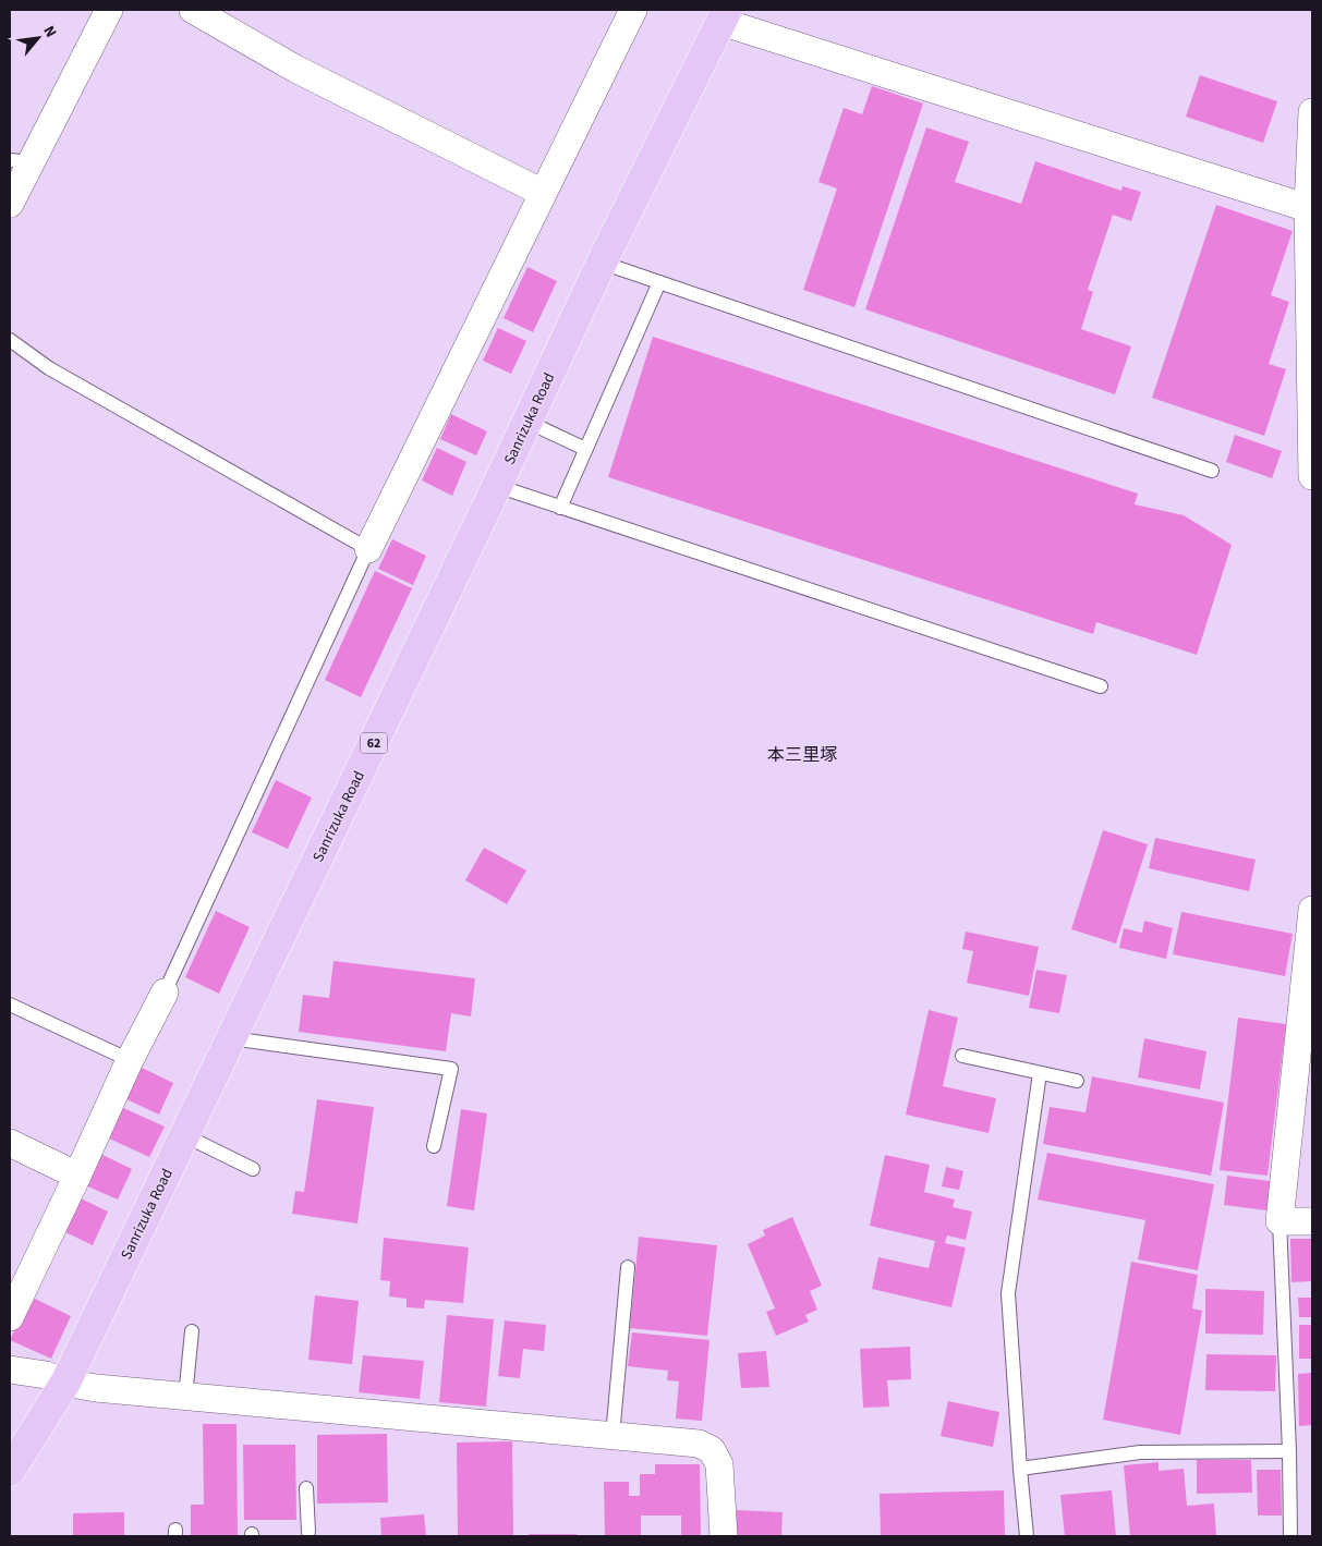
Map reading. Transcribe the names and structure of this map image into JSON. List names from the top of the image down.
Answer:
{
  "streets": {
    "main road": ["Sanrizuka Road", "62"]
  },
  "districts": ["本三里塚"],
  "north": "top right"
}
